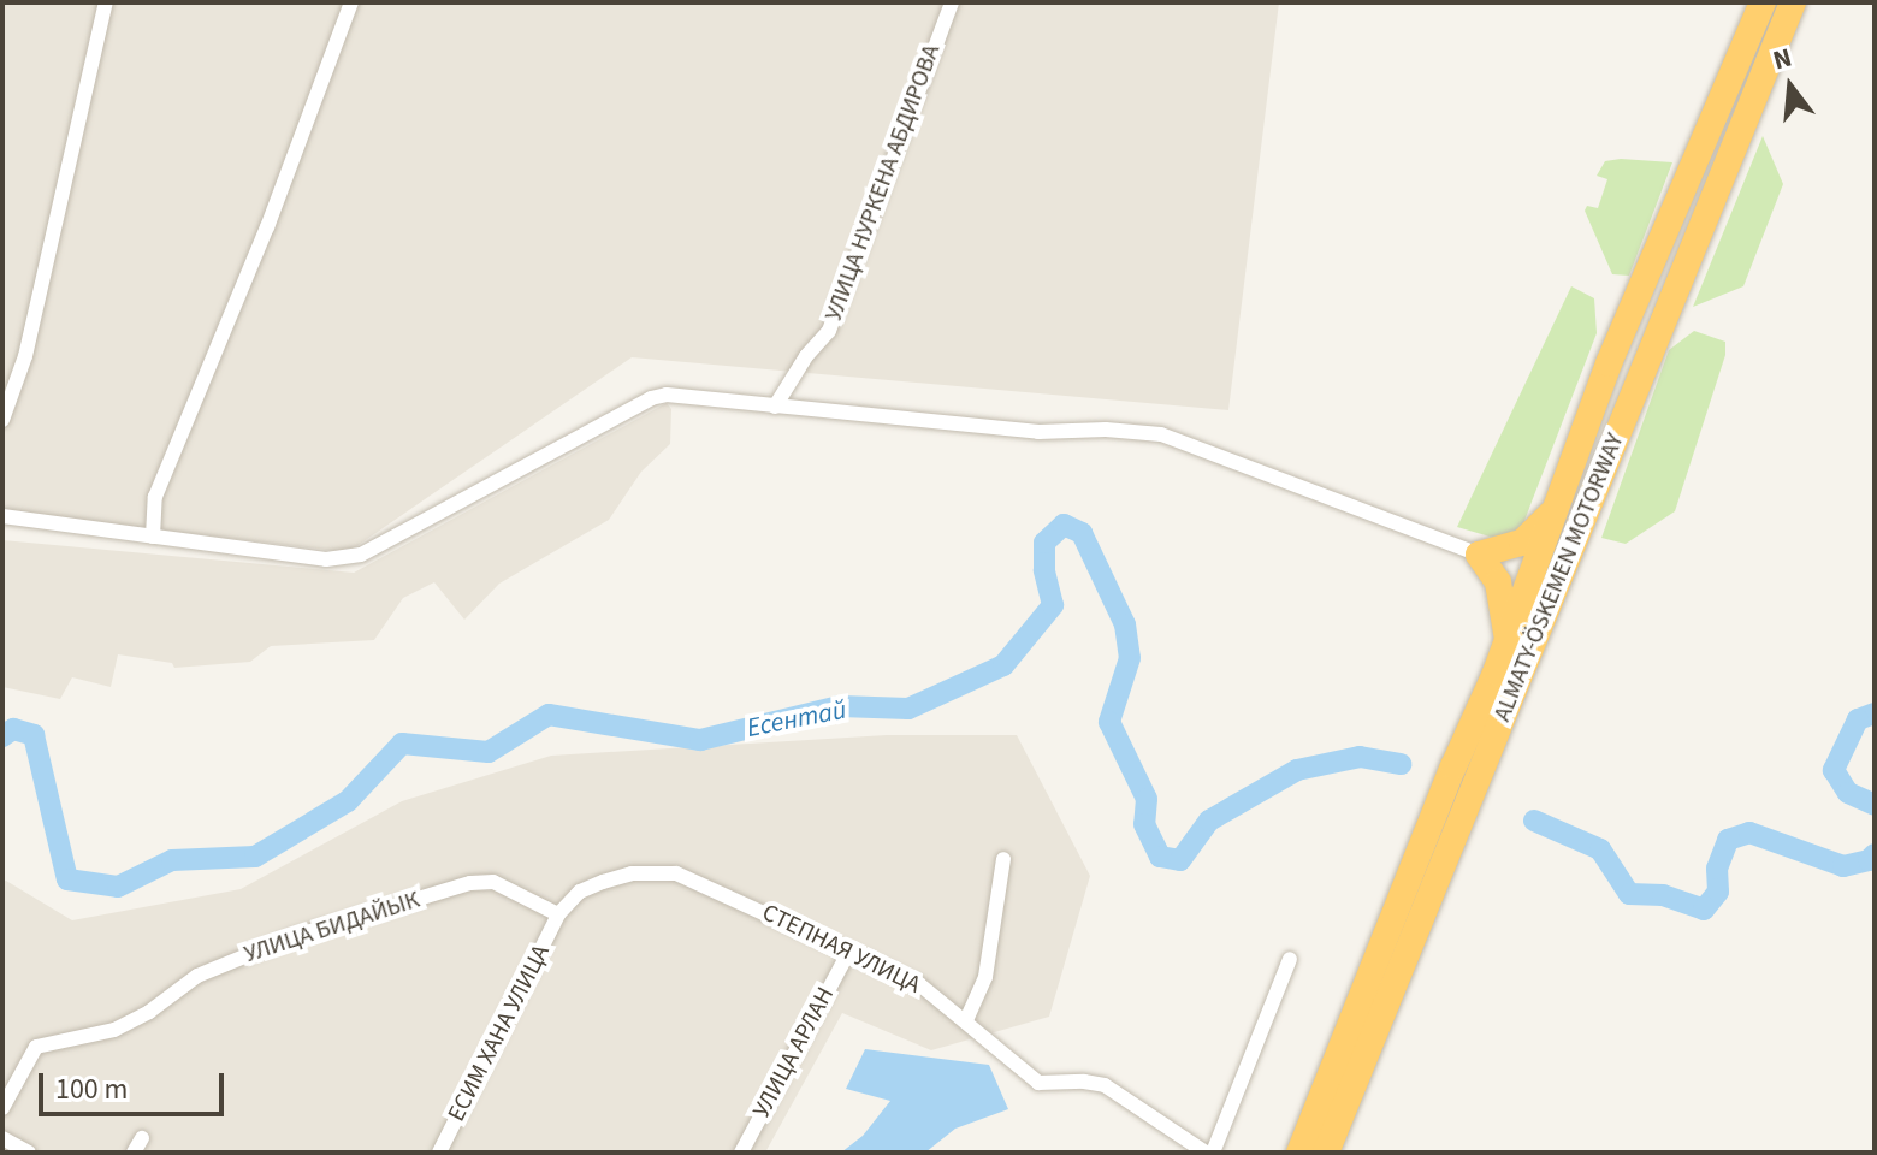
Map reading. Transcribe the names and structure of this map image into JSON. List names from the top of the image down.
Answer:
{
  "streets": {
    "highway": ["ALMATY-ÖSKEMEN MOTORWAY"],
    "street": [
      "УЛИЦА НУРКЕНА АБДИРОВА",
      "УЛИЦА БИДАЙЫК",
      "СТЕПНАЯ УЛИЦА",
      "ЕСИМ ХАНА УЛИЦА",
      "УЛИЦА АРЛАН"
    ]
  },
  "crossings": [
    ["УЛИЦА БИДАЙЫК", "СТЕПНАЯ УЛИЦА"],
    ["УЛИЦА БИДАЙЫК", "ЕСИМ ХАНА УЛИЦА"],
    ["СТЕПНАЯ УЛИЦА", "ЕСИМ ХАНА УЛИЦА"],
    ["СТЕПНАЯ УЛИЦА", "УЛИЦА АРЛАН"]
  ],
  "water": ["Есентай"],
  "scale_bar": "100 m",
  "north": "top"
}
